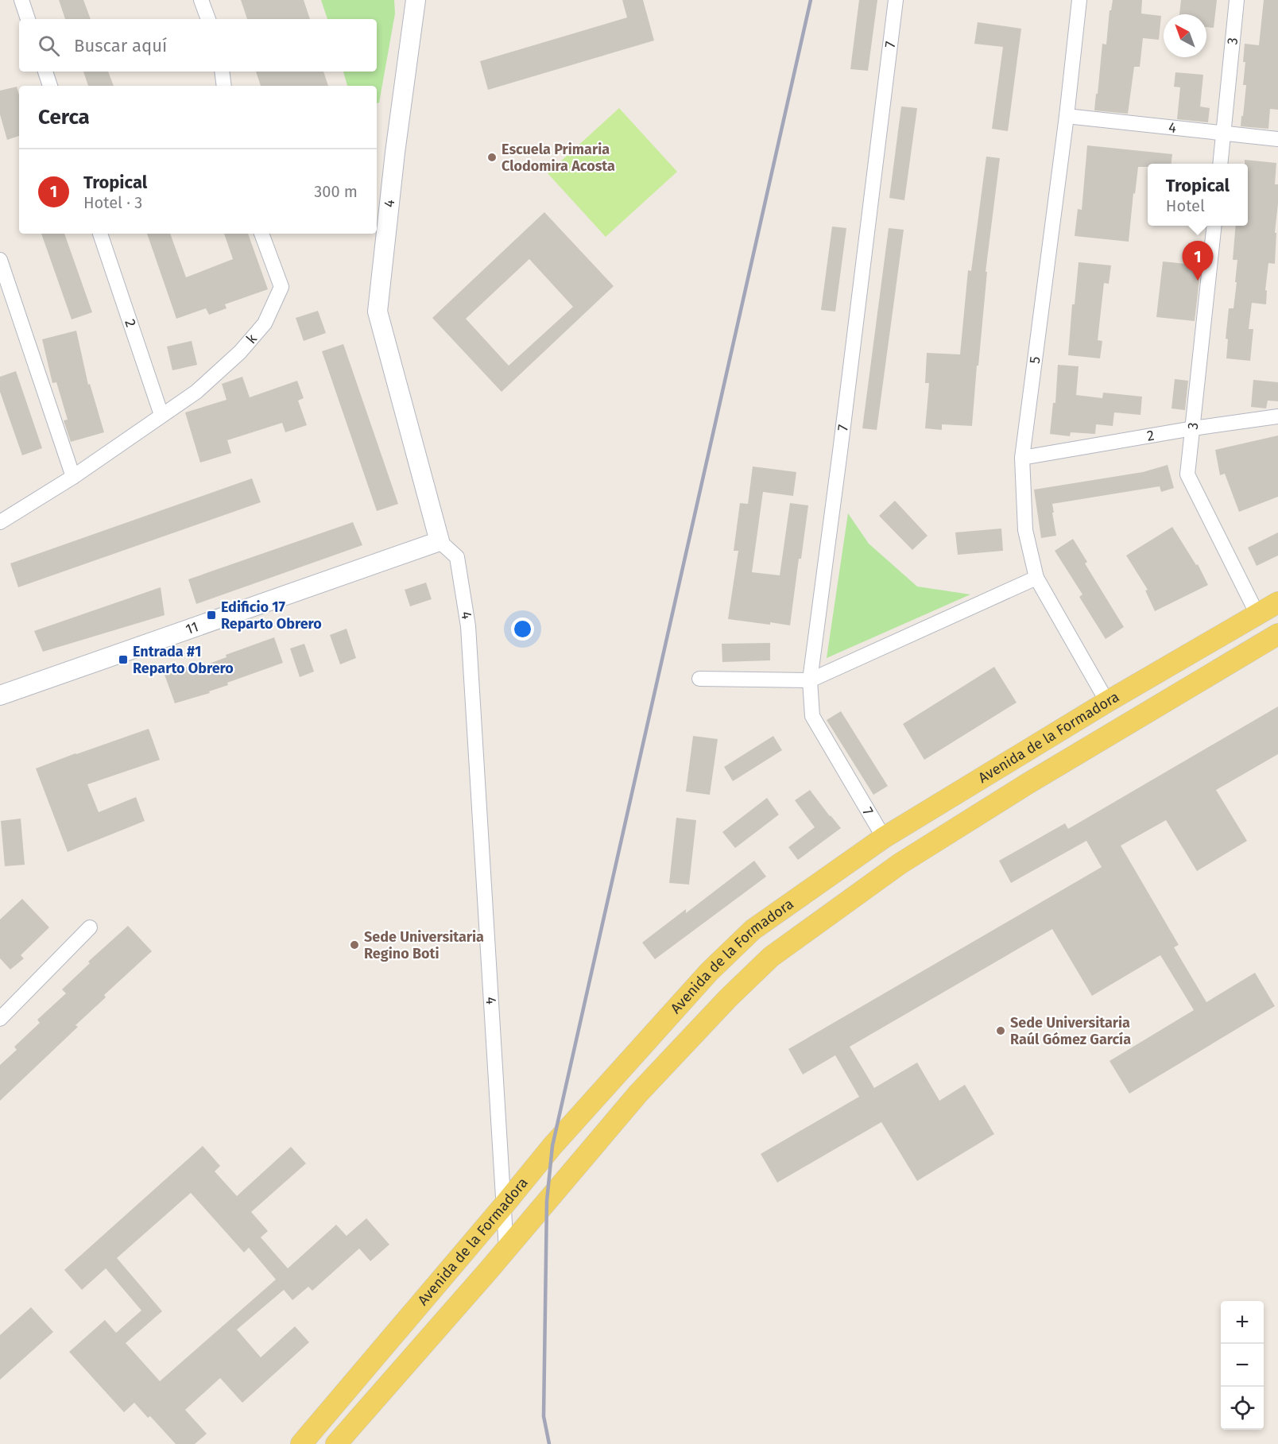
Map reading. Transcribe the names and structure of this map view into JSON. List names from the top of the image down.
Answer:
{
  "streets": {
    "main road": ["Avenida de la Formadora"],
    "street": [
      "3",
      "7",
      "4",
      "2",
      "k",
      "5",
      "11"
    ]
  },
  "crossings": [
    ["3", "4"],
    ["3", "2"],
    ["3", "Avenida de la Formadora"],
    ["7", "Avenida de la Formadora"],
    ["4", "5"],
    ["4", "11"],
    ["4", "Avenida de la Formadora"],
    ["2", "k"],
    ["2", "5"],
    ["5", "Avenida de la Formadora"]
  ],
  "places": {
    "other": ["Escuela Primaria Clodomira Acosta", "Sede Universitaria Regino Boti", "Sede Universitaria Raúl Gómez García"],
    "transit": ["Edificio 17 Reparto Obrero", "Entrada #1 Reparto Obrero"]
  },
  "north": "top left",
  "page": {
    "search": "Buscar aquí",
    "heading": "Cerca",
    "list": [
      {
        "mark": "1",
        "name": "Tropical",
        "note": "Hotel · 3",
        "value": "300 m"
      }
    ],
    "popup": ["Tropical", "Hotel"],
    "pins": "1",
    "map_buttons": ["+", "−"]
  }
}
